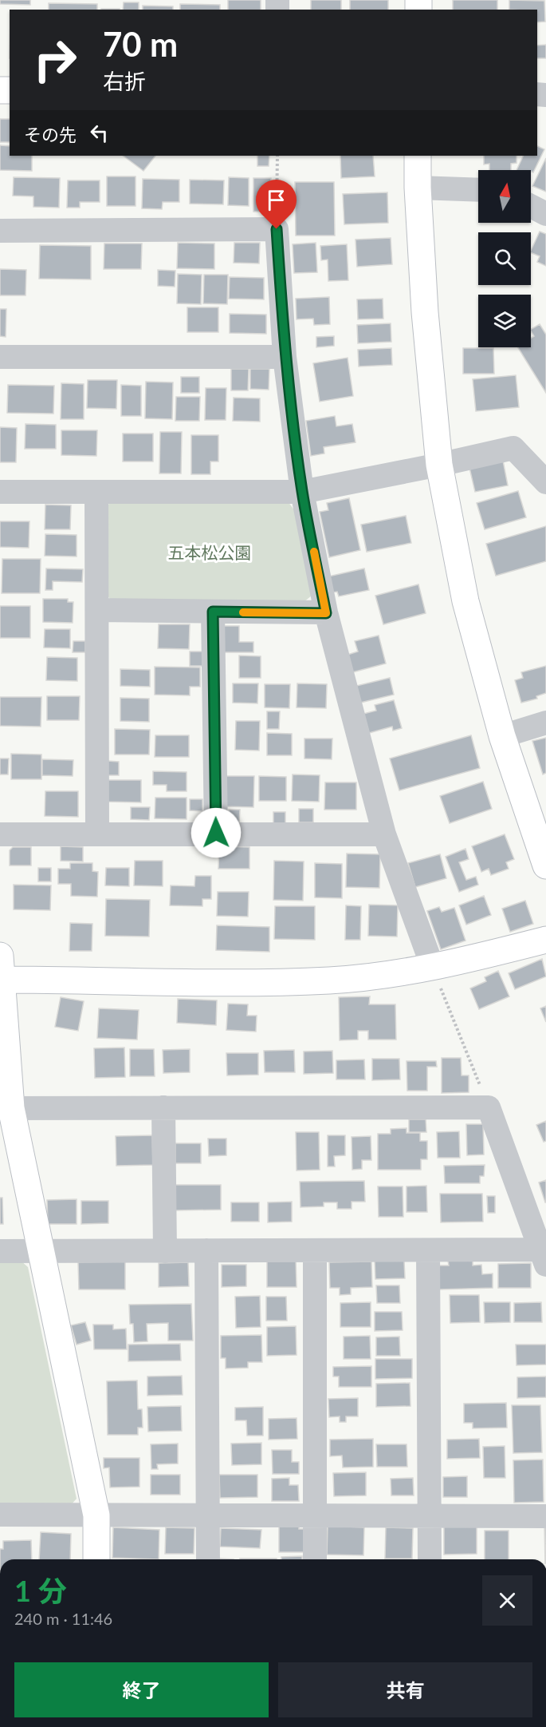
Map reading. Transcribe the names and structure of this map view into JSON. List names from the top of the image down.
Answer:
{
  "parks": ["五本松公園"],
  "north": "top",
  "page": {
    "turn": ["70 m", "右折"],
    "then": "その先",
    "heading": ["1 分", "240 m · 11:46"],
    "buttons": ["終了", "共有"]
  }
}
